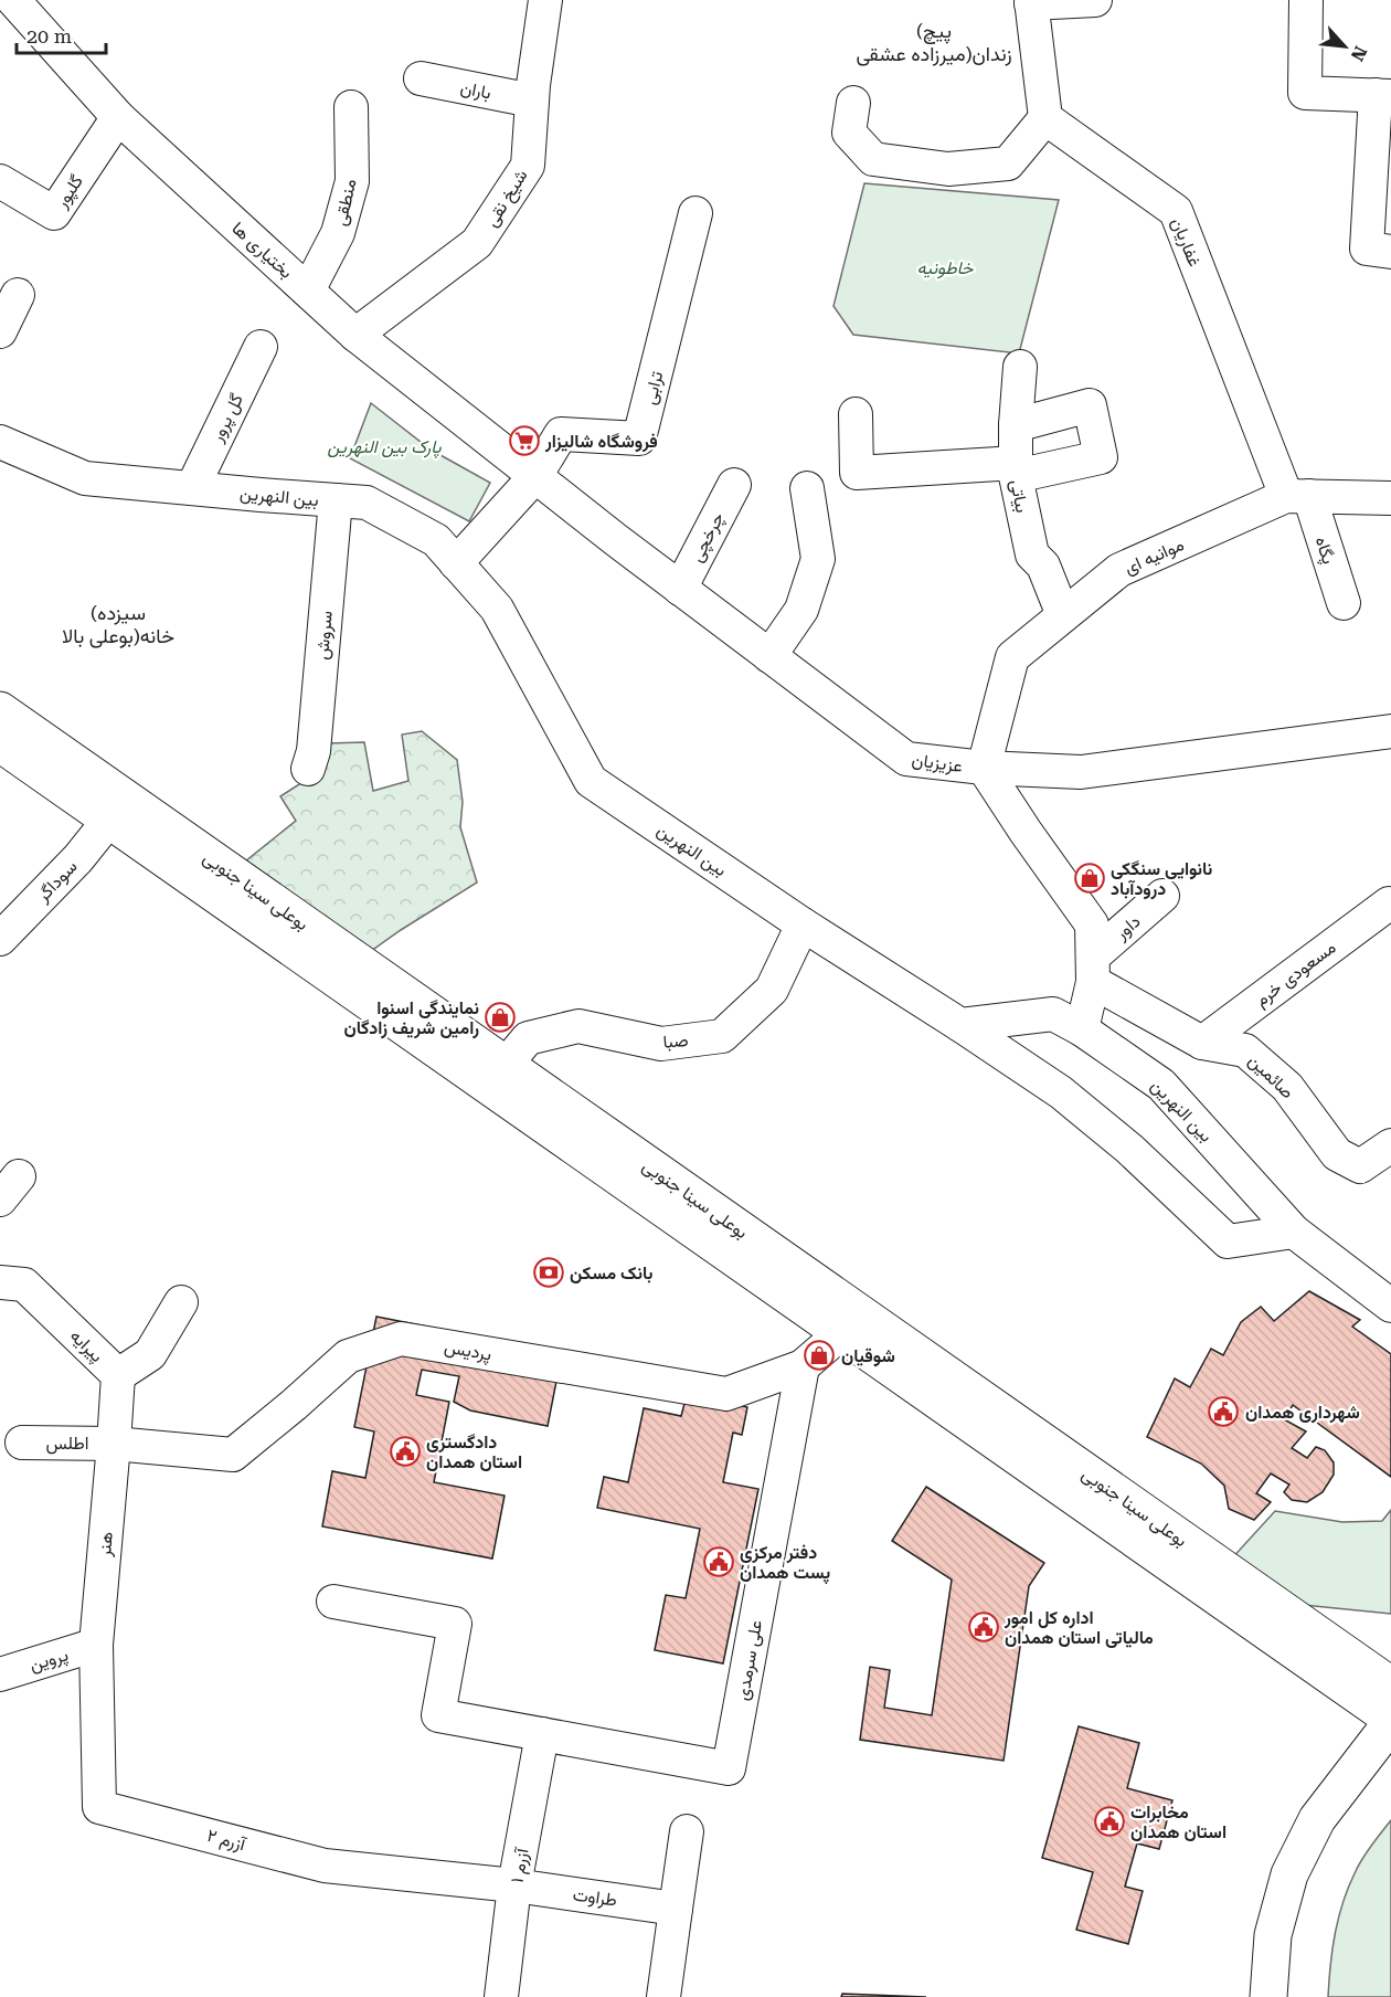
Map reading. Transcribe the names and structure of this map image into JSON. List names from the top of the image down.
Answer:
{
  "streets": {
    "main road": ["بوعلی سینا جنوبی"],
    "street": [
      "باران",
      "گلپور",
      "شیخ نقی",
      "منطقی",
      "غفاریان",
      "بختیاری ها",
      "ترابی",
      "گل پرور",
      "بین النهرین",
      "بیاتی",
      "چرخچی",
      "پگاه",
      "موانیه ای",
      "سروش",
      "عزیزیان",
      "سوداگر",
      "داور",
      "مسعودی خرم",
      "صبا",
      "صائمین",
      "پیرایه",
      "پردیس",
      "اطلس",
      "هنر",
      "پروین",
      "علی سرمدی",
      "آزرم ۲",
      "آزرم ۱",
      "طراوت"
    ]
  },
  "crossings": [
    ["باران", "شیخ نقی"],
    ["گلپور", "بختیاری ها"],
    ["شیخ نقی", "بختیاری ها"],
    ["منطقی", "بختیاری ها"],
    ["غفاریان", "پگاه"],
    ["غفاریان", "موانیه ای"],
    ["بختیاری ها", "ترابی"],
    ["بختیاری ها", "عزیزیان"],
    ["ترابی", "عزیزیان"],
    ["گل پرور", "بین النهرین"],
    ["بین النهرین", "سروش"],
    ["بین النهرین", "صبا"],
    ["بیاتی", "موانیه ای"],
    ["چرخچی", "عزیزیان"],
    ["پگاه", "موانیه ای"],
    ["موانیه ای", "عزیزیان"],
    ["سوداگر", "بوعلی سینا جنوبی"],
    ["بوعلی سینا جنوبی", "صبا"],
    ["بوعلی سینا جنوبی", "پردیس"],
    ["داور", "صائمین"],
    ["مسعودی خرم", "صائمین"],
    ["پیرایه", "پردیس"],
    ["پیرایه", "اطلس"],
    ["پیرایه", "هنر"],
    ["پردیس", "اطلس"],
    ["پردیس", "هنر"],
    ["پردیس", "علی سرمدی"],
    ["اطلس", "هنر"],
    ["هنر", "پروین"],
    ["هنر", "آزرم ۲"],
    ["پروین", "آزرم ۲"],
    ["علی سرمدی", "آزرم ۱"],
    ["آزرم ۲", "آزرم ۱"],
    ["آزرم ۲", "طراوت"],
    ["آزرم ۱", "طراوت"]
  ],
  "districts": ["(پیچ زندان(میرزاده عشقی", "(سیزده خانه(بوعلی بالا"],
  "parks": ["خاطونیه", "پارک بین النهرین"],
  "places": {
    "supermarket": ["فروشگاه شالیزار"],
    "shop": ["نانوایی سنگکی درودآباد", "نمایندگی اسنوا رامین شریف زادگان", "شوقیان"],
    "bank": ["بانک مسکن"],
    "public building": [
      "شهرداری همدان",
      "دادگستری استان همدان",
      "دفتر مرکزی پست همدان",
      "اداره کل امور مالیاتی استان همدان",
      "مخابرات استان همدان"
    ]
  },
  "scale_bar": "20 m",
  "north": "bottom right"
}
